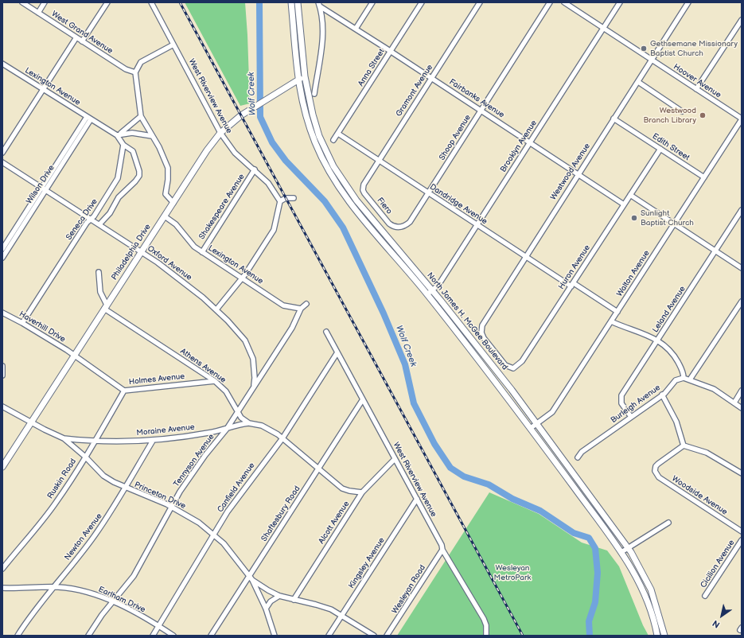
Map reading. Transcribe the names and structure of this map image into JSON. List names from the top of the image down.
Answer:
{
  "streets": {
    "main road": ["Philadelphia Drive", "North James H. McGee Boulevard"],
    "street": [
      "West Grand Avenue",
      "Anna Street",
      "Hoover Avenue",
      "Lexington Avenue",
      "Gramont Avenue",
      "West Riverview Avenue",
      "Fairbanks Avenue",
      "Shoop Avenue",
      "Brooklyn Avenue",
      "Edith Street",
      "Westwood Avenue",
      "Wilson Drive",
      "Dandridge Avenue",
      "Fiero",
      "Shakespeare Avenue",
      "Seneca Drive",
      "Oxford Avenue",
      "Huron Avenue",
      "Walton Avenue",
      "Leland Avenue",
      "Haverhill Drive",
      "Athens Avenue",
      "Holmes Avenue",
      "Burleigh Avenue",
      "Moraine Avenue",
      "Tennyson Avenue",
      "Ruskin Road",
      "Canfield Avenue",
      "Princeton Drive",
      "Woodside Avenue",
      "Shaftesbury Road",
      "Alcott Avenue",
      "Newton Avenue",
      "Kingsley Avenue",
      "Cicilion Avenue",
      "Wesleyan Road",
      "Earlham Drive"
    ]
  },
  "crossings": [
    ["Anna Street", "Fairbanks Avenue"],
    ["Anna Street", "Dandridge Avenue"],
    ["Hoover Avenue", "Brooklyn Avenue"],
    ["Hoover Avenue", "Westwood Avenue"],
    ["Hoover Avenue", "Walton Avenue"],
    ["Lexington Avenue", "Wilson Drive"],
    ["Lexington Avenue", "Shakespeare Avenue"],
    ["Lexington Avenue", "Philadelphia Drive"],
    ["Lexington Avenue", "Tennyson Avenue"],
    ["Gramont Avenue", "Fairbanks Avenue"],
    ["Gramont Avenue", "Dandridge Avenue"],
    ["Gramont Avenue", "Fiero"],
    ["West Riverview Avenue", "Shakespeare Avenue"],
    ["West Riverview Avenue", "Philadelphia Drive"],
    ["West Riverview Avenue", "Canfield Avenue"],
    ["West Riverview Avenue", "Shaftesbury Road"],
    ["West Riverview Avenue", "Alcott Avenue"],
    ["West Riverview Avenue", "Kingsley Avenue"],
    ["West Riverview Avenue", "Wesleyan Road"],
    ["Fairbanks Avenue", "Shoop Avenue"],
    ["Fairbanks Avenue", "Brooklyn Avenue"],
    ["Fairbanks Avenue", "Westwood Avenue"],
    ["Fairbanks Avenue", "Huron Avenue"],
    ["Shoop Avenue", "Dandridge Avenue"],
    ["Shoop Avenue", "Fiero"],
    ["Brooklyn Avenue", "Dandridge Avenue"],
    ["Brooklyn Avenue", "North James H. McGee Boulevard"],
    ["Edith Street", "Westwood Avenue"],
    ["Edith Street", "Huron Avenue"],
    ["Edith Street", "Walton Avenue"],
    ["Westwood Avenue", "Dandridge Avenue"],
    ["Westwood Avenue", "Huron Avenue"],
    ["Wilson Drive", "Oxford Avenue"],
    ["Dandridge Avenue", "Huron Avenue"],
    ["Dandridge Avenue", "Walton Avenue"],
    ["Seneca Drive", "Oxford Avenue"],
    ["Seneca Drive", "Haverhill Drive"],
    ["Philadelphia Drive", "Oxford Avenue"],
    ["Philadelphia Drive", "North James H. McGee Boulevard"],
    ["Philadelphia Drive", "Haverhill Drive"],
    ["Philadelphia Drive", "Athens Avenue"],
    ["Philadelphia Drive", "Holmes Avenue"],
    ["Philadelphia Drive", "Princeton Drive"],
    ["Oxford Avenue", "Tennyson Avenue"],
    ["Walton Avenue", "North James H. McGee Boulevard"],
    ["Leland Avenue", "Burleigh Avenue"],
    ["Haverhill Drive", "Holmes Avenue"],
    ["Athens Avenue", "Holmes Avenue"],
    ["Athens Avenue", "Moraine Avenue"],
    ["Athens Avenue", "Tennyson Avenue"],
    ["Athens Avenue", "Canfield Avenue"],
    ["Athens Avenue", "Shaftesbury Road"],
    ["Athens Avenue", "Alcott Avenue"],
    ["Holmes Avenue", "Ruskin Road"],
    ["Moraine Avenue", "Tennyson Avenue"],
    ["Moraine Avenue", "Ruskin Road"],
    ["Moraine Avenue", "Princeton Drive"],
    ["Moraine Avenue", "Newton Avenue"],
    ["Tennyson Avenue", "Princeton Drive"],
    ["Tennyson Avenue", "Earlham Drive"],
    ["Ruskin Road", "Princeton Drive"],
    ["Canfield Avenue", "Princeton Drive"],
    ["Canfield Avenue", "Earlham Drive"],
    ["Princeton Drive", "Shaftesbury Road"],
    ["Princeton Drive", "Alcott Avenue"],
    ["Princeton Drive", "Newton Avenue"],
    ["Princeton Drive", "Kingsley Avenue"],
    ["Newton Avenue", "Earlham Drive"]
  ],
  "water": ["Wolf Creek"],
  "parks": ["Wesleyan MetroPark"],
  "places": ["Gethsemane Missionary Baptist Church", "Westwood Branch Library", "Sunlight Baptist Church"],
  "north": "bottom left"
}
